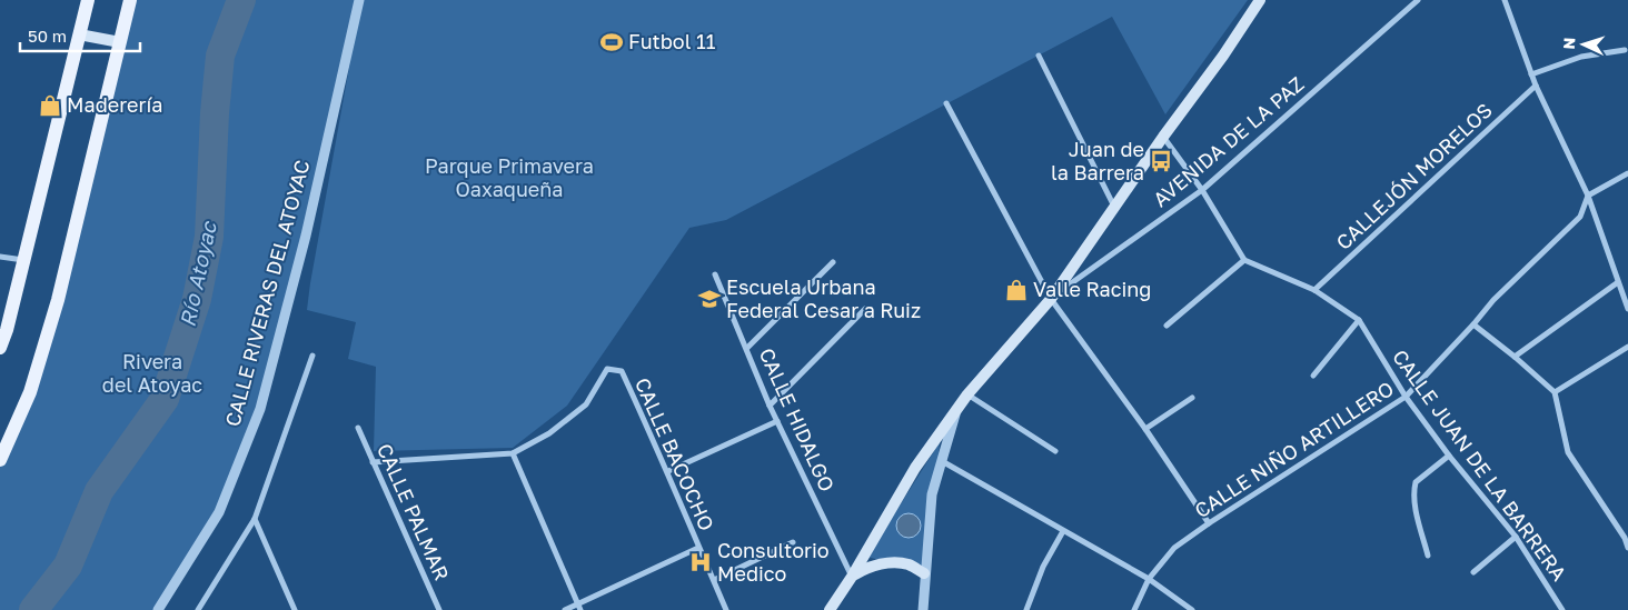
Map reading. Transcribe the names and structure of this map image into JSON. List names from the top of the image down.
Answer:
{
  "streets": {
    "street": [
      "AVENIDA DE LA PAZ",
      "CALLEJÓN MORELOS",
      "CALLE RIVERAS DEL ATOYAC",
      "CALLE HIDALGO",
      "CALLE NIÑO ARTILLERO",
      "CALLE BACOCHO",
      "CALLE JUAN DE LA BARRERA",
      "CALLE PALMAR"
    ]
  },
  "crossings": [
    ["CALLEJÓN MORELOS", "CALLE JUAN DE LA BARRERA"],
    ["CALLE NIÑO ARTILLERO", "CALLE JUAN DE LA BARRERA"]
  ],
  "water": ["Río Atoyac"],
  "parks": ["Parque Primavera Oaxaqueña", "Rivera del Atoyac"],
  "places": {
    "sports": ["Futbol 11"],
    "shop": ["Maderería", "Valle Racing"],
    "bus stop": ["Juan de la Barrera"],
    "school or university": ["Escuela Urbana Federal Cesar a Ruiz"],
    "hospital": ["Consultorio Medico"]
  },
  "scale_bar": "50 m",
  "north": "left"
}
